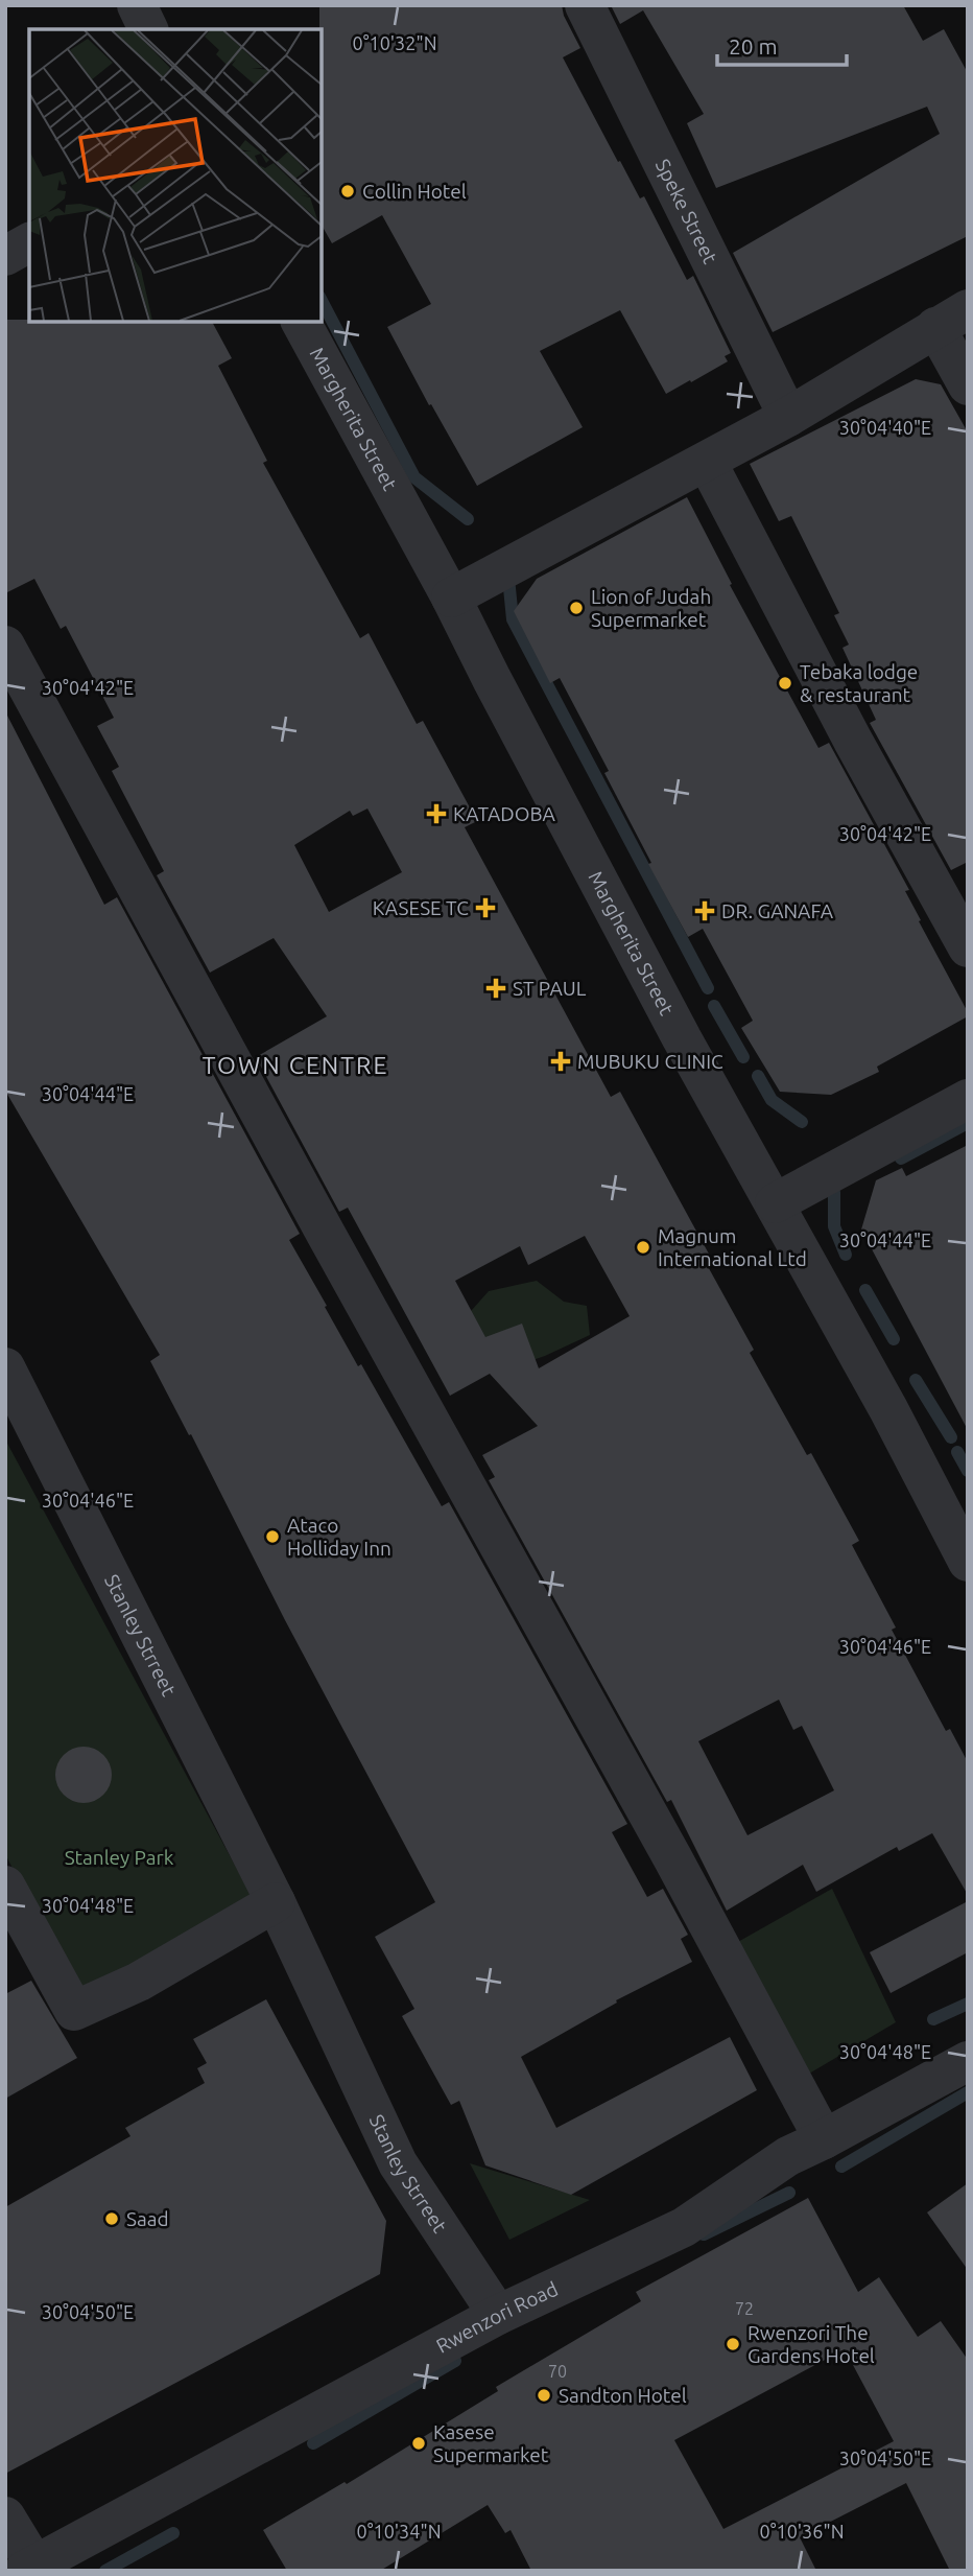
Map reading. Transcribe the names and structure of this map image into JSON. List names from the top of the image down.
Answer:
{
  "streets": {
    "street": [
      "Speke Street",
      "Margherita Street",
      "Stanley Strreet",
      "Rwenzori Road"
    ]
  },
  "crossings": [
    ["Stanley Strreet", "Rwenzori Road"]
  ],
  "districts": ["TOWN CENTRE"],
  "parks": ["Stanley Park"],
  "places": {
    "other": [
      "Collin Hotel",
      "Lion of Judah Supermarket",
      "Tebaka lodge & restaurant",
      "Magnum International Ltd",
      "Ataco Holliday Inn",
      "Saad",
      "Rwenzori The Gardens Hotel",
      "Sandton Hotel",
      "Kasese Supermarket"
    ],
    "health": [
      "KATADOBA",
      "KASESE TC",
      "DR. GANAFA",
      "ST PAUL",
      "MUBUKU CLINIC"
    ]
  },
  "house_numbers": ["72", "70"],
  "scale_bar": "20 m",
  "coordinates": [
    "0°10'32\"N",
    "30°04'40\"E",
    "30°04'42\"E",
    "30°04'44\"E",
    "30°04'46\"E",
    "30°04'48\"E",
    "30°04'50\"E",
    "0°10'34\"N",
    "0°10'36\"N"
  ]
}
